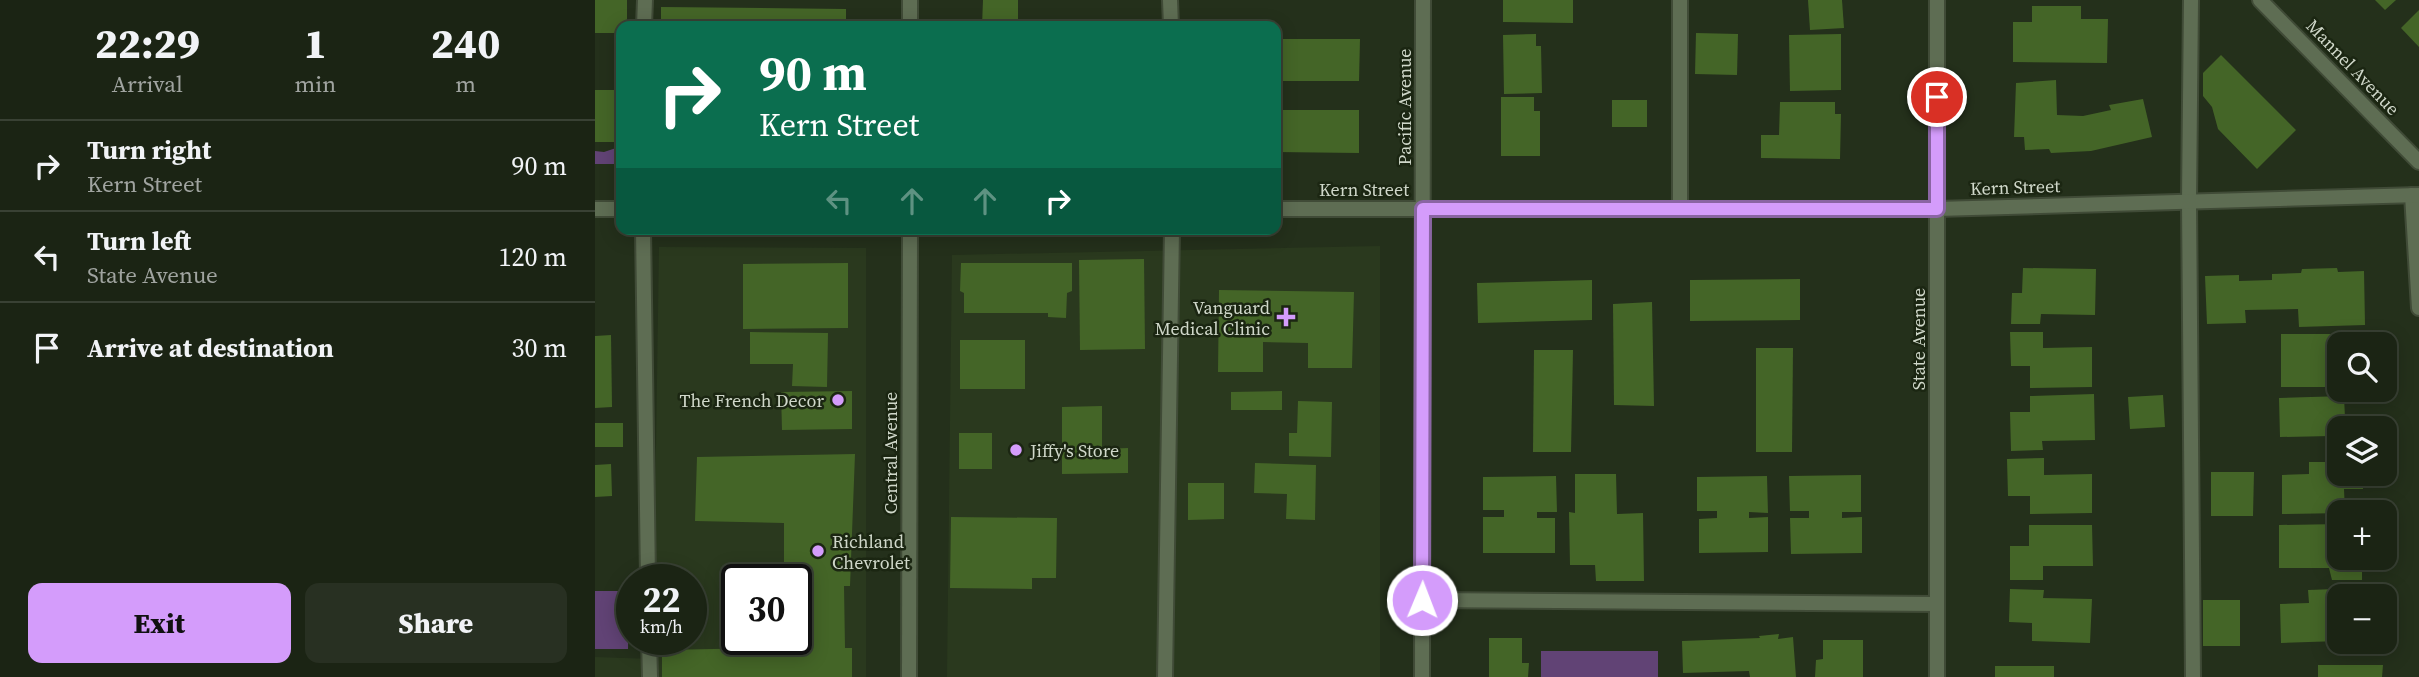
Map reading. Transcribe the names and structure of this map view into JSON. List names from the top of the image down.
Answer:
{
  "streets": {
    "street": [
      "Mannel Avenue",
      "Pacific Avenue",
      "Kern Street",
      "State Avenue",
      "Central Avenue"
    ]
  },
  "crossings": [
    ["Pacific Avenue", "Kern Street"],
    ["Kern Street", "State Avenue"]
  ],
  "places": {
    "health": ["Vanguard Medical Clinic"],
    "other": ["The French Decor", "Jiffy's Store", "Richland Chevrolet"]
  },
  "page": {
    "eta": [
      "22:29",
      "Arrival",
      "1",
      "min",
      "240",
      "m"
    ],
    "turn": ["90 m", "Kern Street"],
    "list": [
      {
        "name": "Turn right",
        "note": "Kern Street",
        "value": "90 m"
      },
      {
        "name": "Turn left",
        "note": "State Avenue",
        "value": "120 m"
      },
      {
        "name": "Arrive at destination",
        "value": "30 m"
      }
    ],
    "map_buttons": ["+", "−"],
    "speed": "22 km/h",
    "limit": "30",
    "buttons": ["Exit", "Share"]
  }
}
